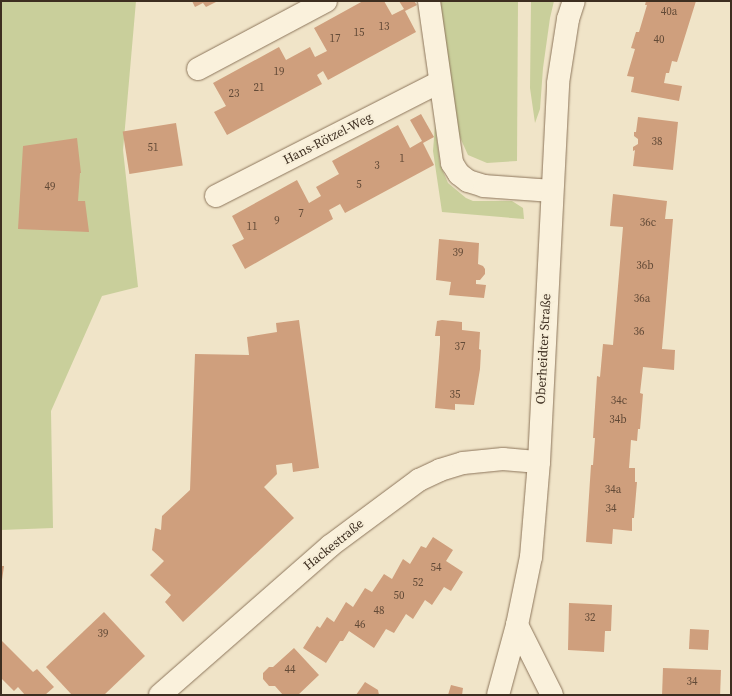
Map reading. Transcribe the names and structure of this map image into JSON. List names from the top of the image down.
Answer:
{
  "streets": {
    "street": ["Hans-Rötzel-Weg", "Oberheidter Straße", "Hackestraße"]
  },
  "crossings": [
    ["Oberheidter Straße", "Hackestraße"]
  ],
  "house_numbers": [
    "40a",
    "13",
    "15",
    "17",
    "40",
    "19",
    "21",
    "23",
    "38",
    "51",
    "1",
    "3",
    "5",
    "49",
    "7",
    "9",
    "36c",
    "11",
    "39",
    "36b",
    "36a",
    "36",
    "37",
    "35",
    "34c",
    "34b",
    "34a",
    "34",
    "54",
    "52",
    "50",
    "48",
    "32",
    "46",
    "39",
    "44",
    "34"
  ]
}
